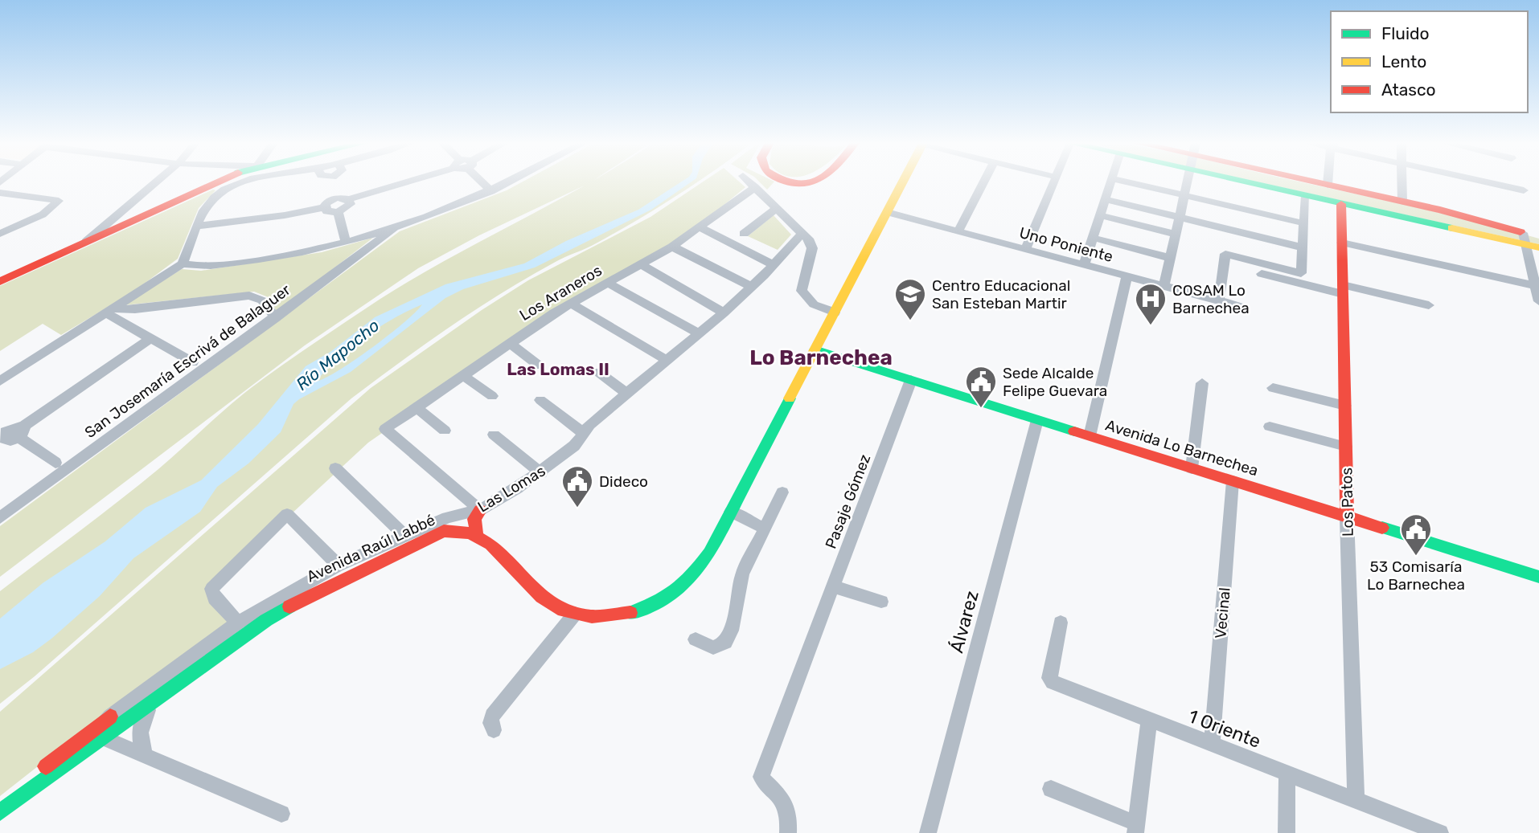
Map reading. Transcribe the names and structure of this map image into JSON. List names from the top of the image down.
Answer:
{
  "streets": {
    "main road": ["Avenida Lo Barnechea", "Los Patos", "Avenida Raúl Labbé"],
    "street": [
      "Uno Poniente",
      "Los Araneros",
      "San Josemaría Escrivá de Balaguer",
      "Las Lomas",
      "Pasaje Gómez",
      "Vecinal",
      "Álvarez",
      "1 Oriente"
    ]
  },
  "crossings": [
    ["Avenida Lo Barnechea", "Pasaje Gómez"],
    ["Avenida Lo Barnechea", "Los Patos"],
    ["Avenida Lo Barnechea", "Vecinal"],
    ["Avenida Lo Barnechea", "Álvarez"],
    ["Los Patos", "1 Oriente"],
    ["Vecinal", "1 Oriente"]
  ],
  "districts": ["Lo Barnechea", "Las Lomas II"],
  "water": ["Río Mapocho"],
  "places": {
    "school or university": ["Centro Educacional San Esteban Martir"],
    "hospital": ["COSAM Lo Barnechea"],
    "public building": ["Sede Alcalde Felipe Guevara", "Dideco", "53 Comisaría Lo Barnechea"]
  },
  "legend": ["Fluido", "Lento", "Atasco"]
}
